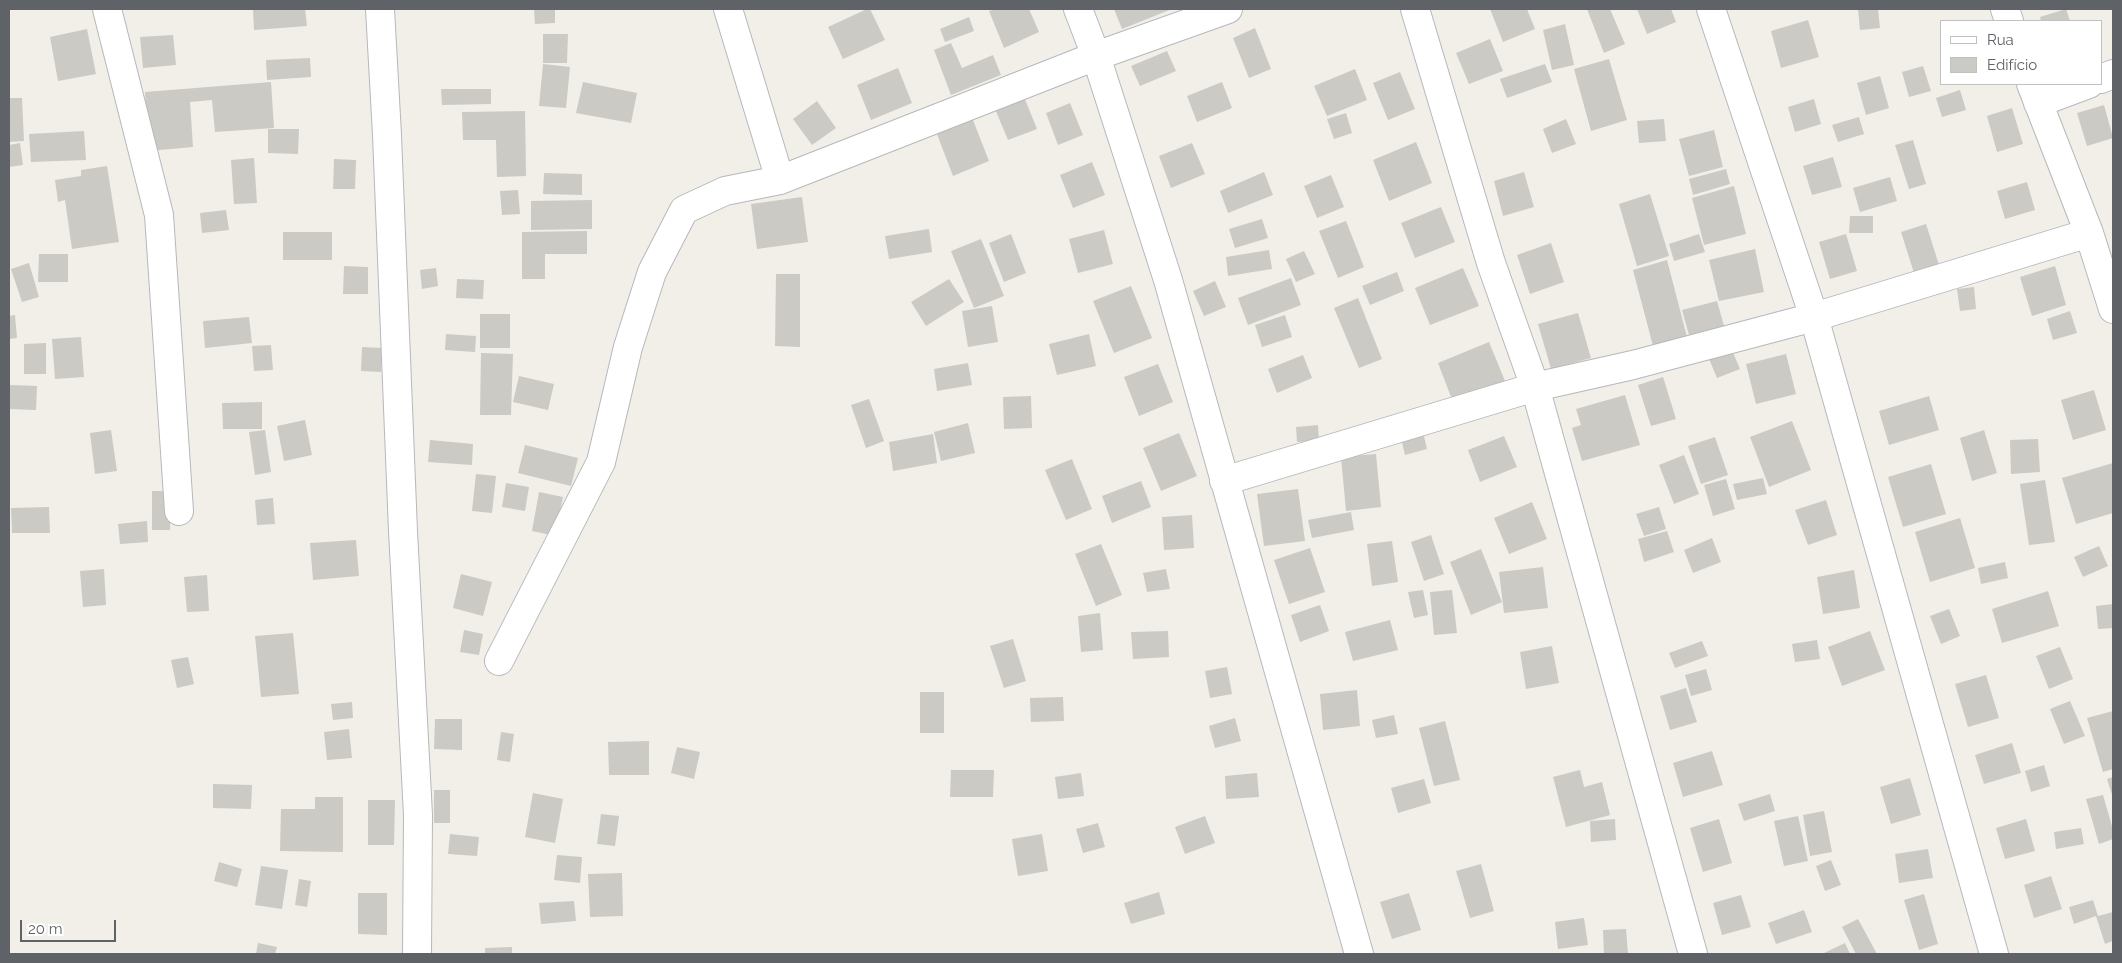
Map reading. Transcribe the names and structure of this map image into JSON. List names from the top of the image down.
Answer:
{
  "legend": ["Rua", "Edifício"],
  "scale_bar": "20 m"
}
